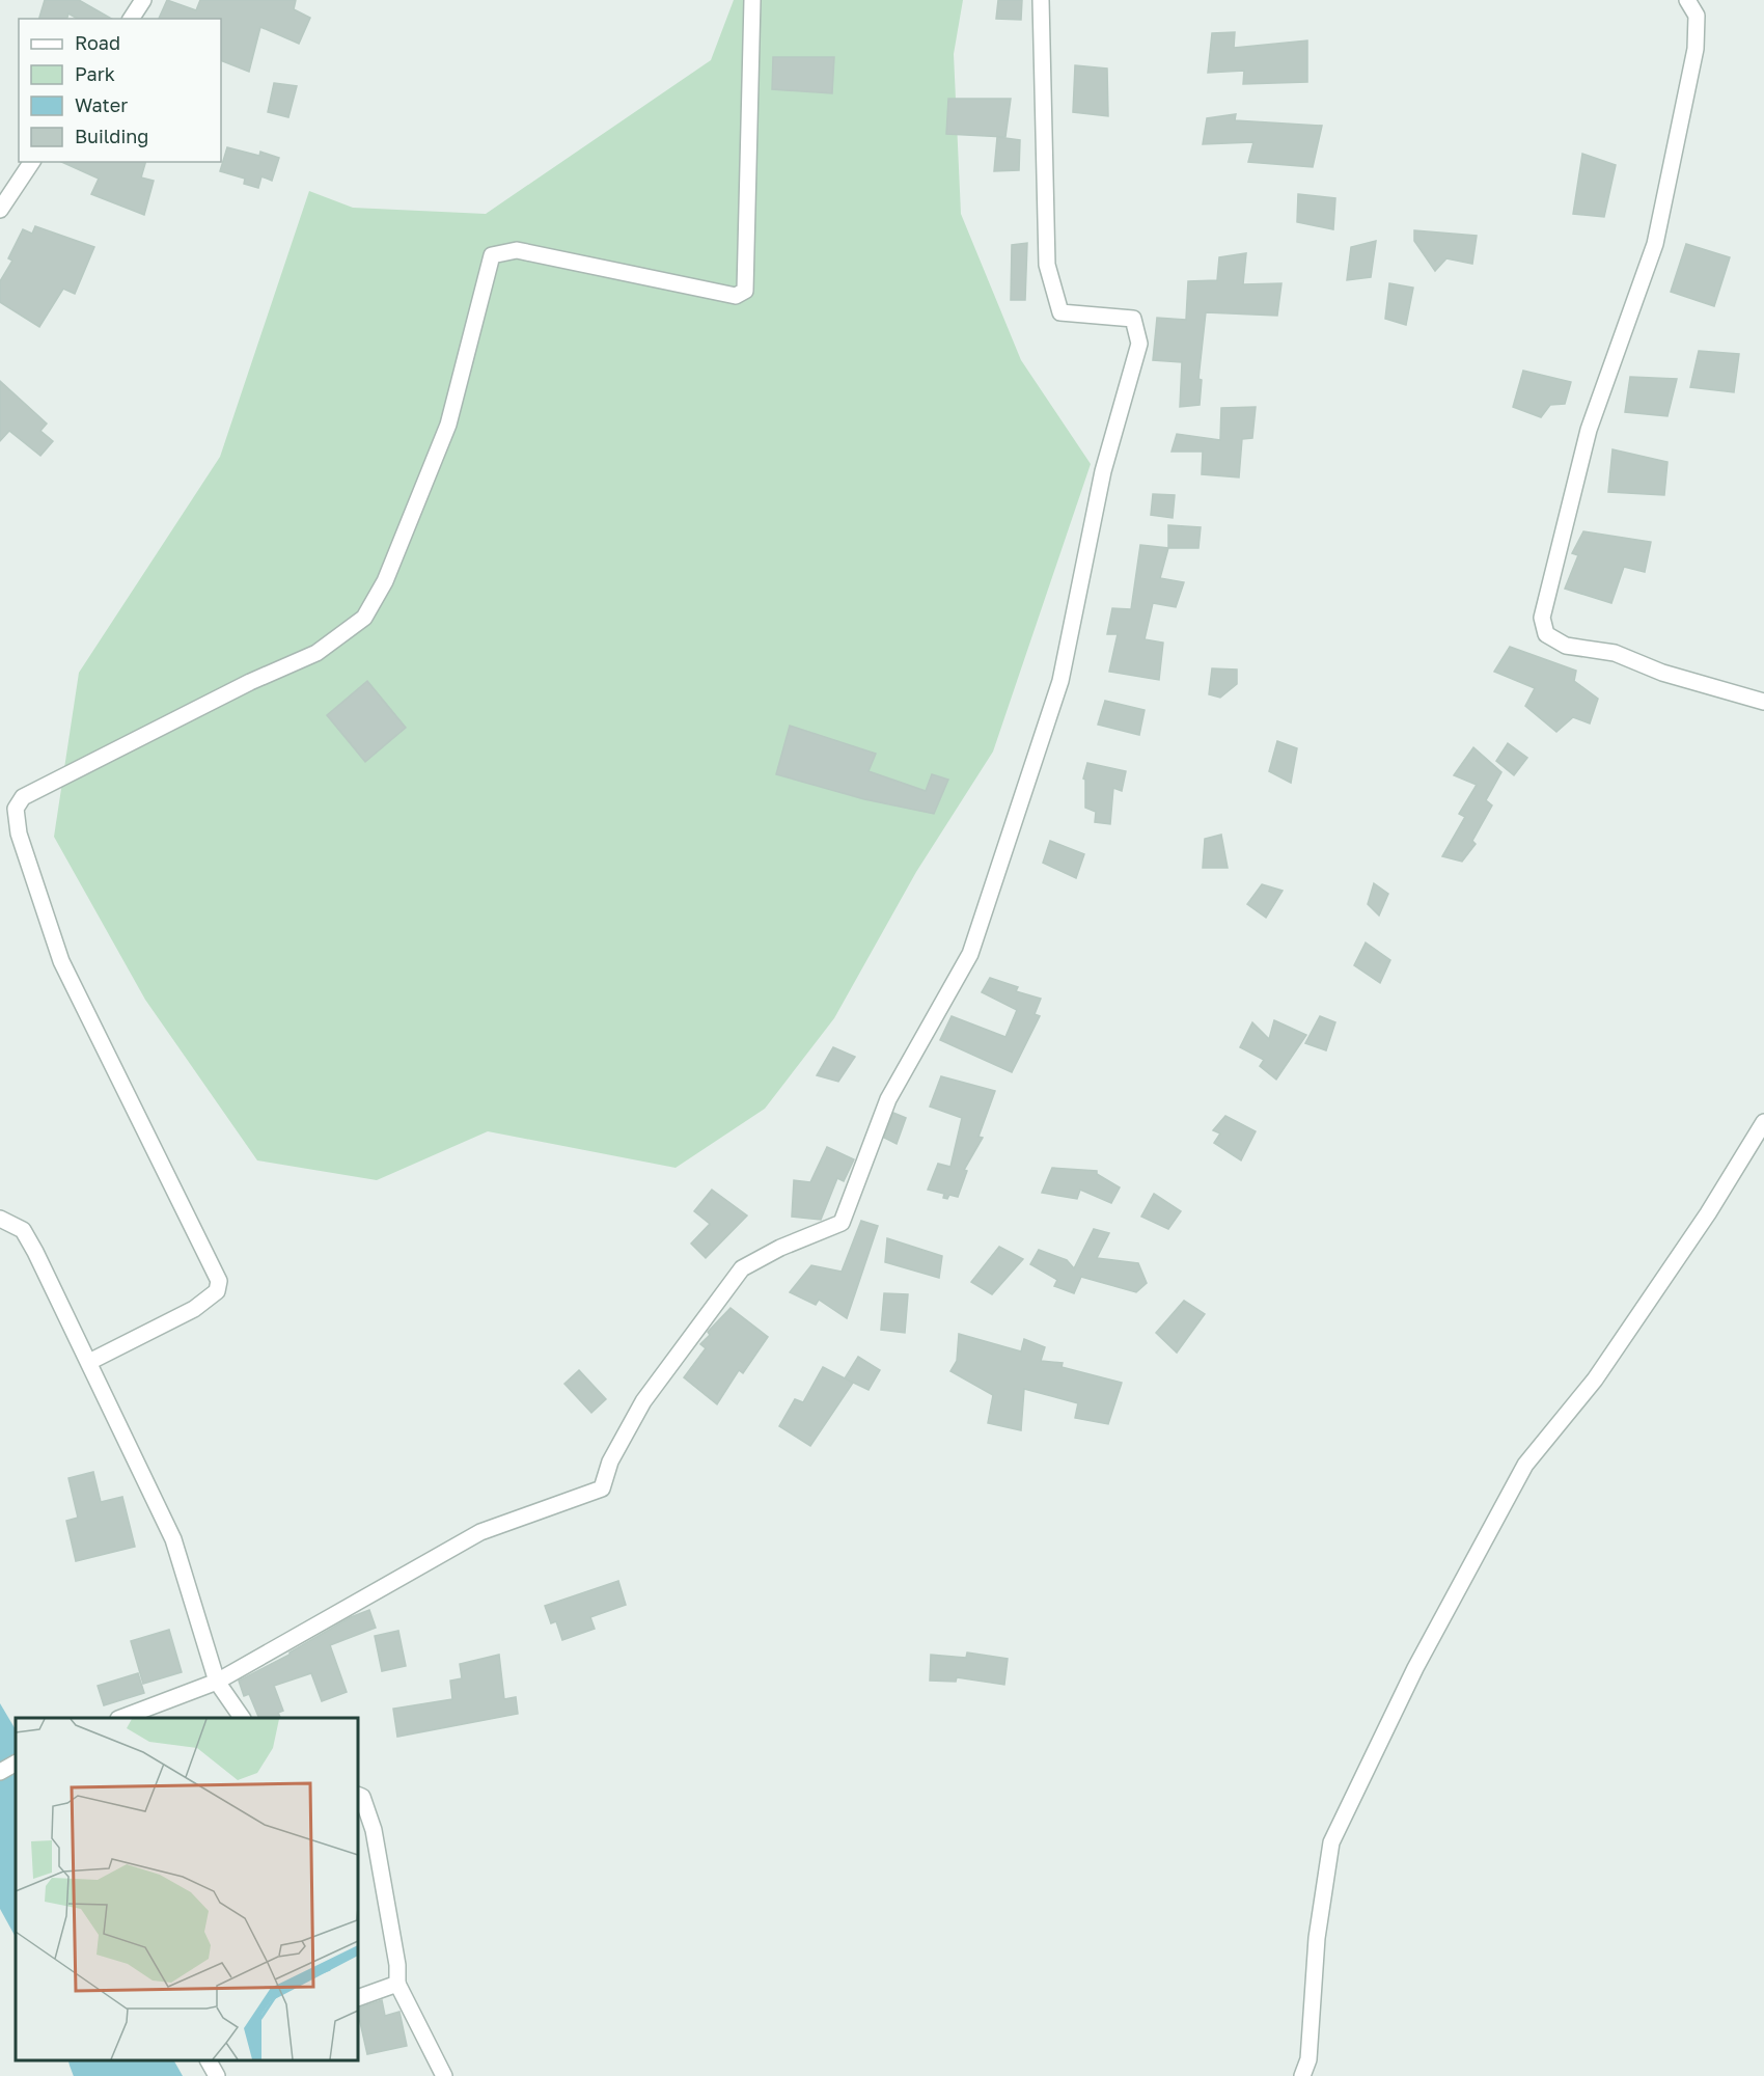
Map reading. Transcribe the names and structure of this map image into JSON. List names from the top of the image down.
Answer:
{
  "legend": [
    "Road",
    "Park",
    "Water",
    "Building"
  ]
}
